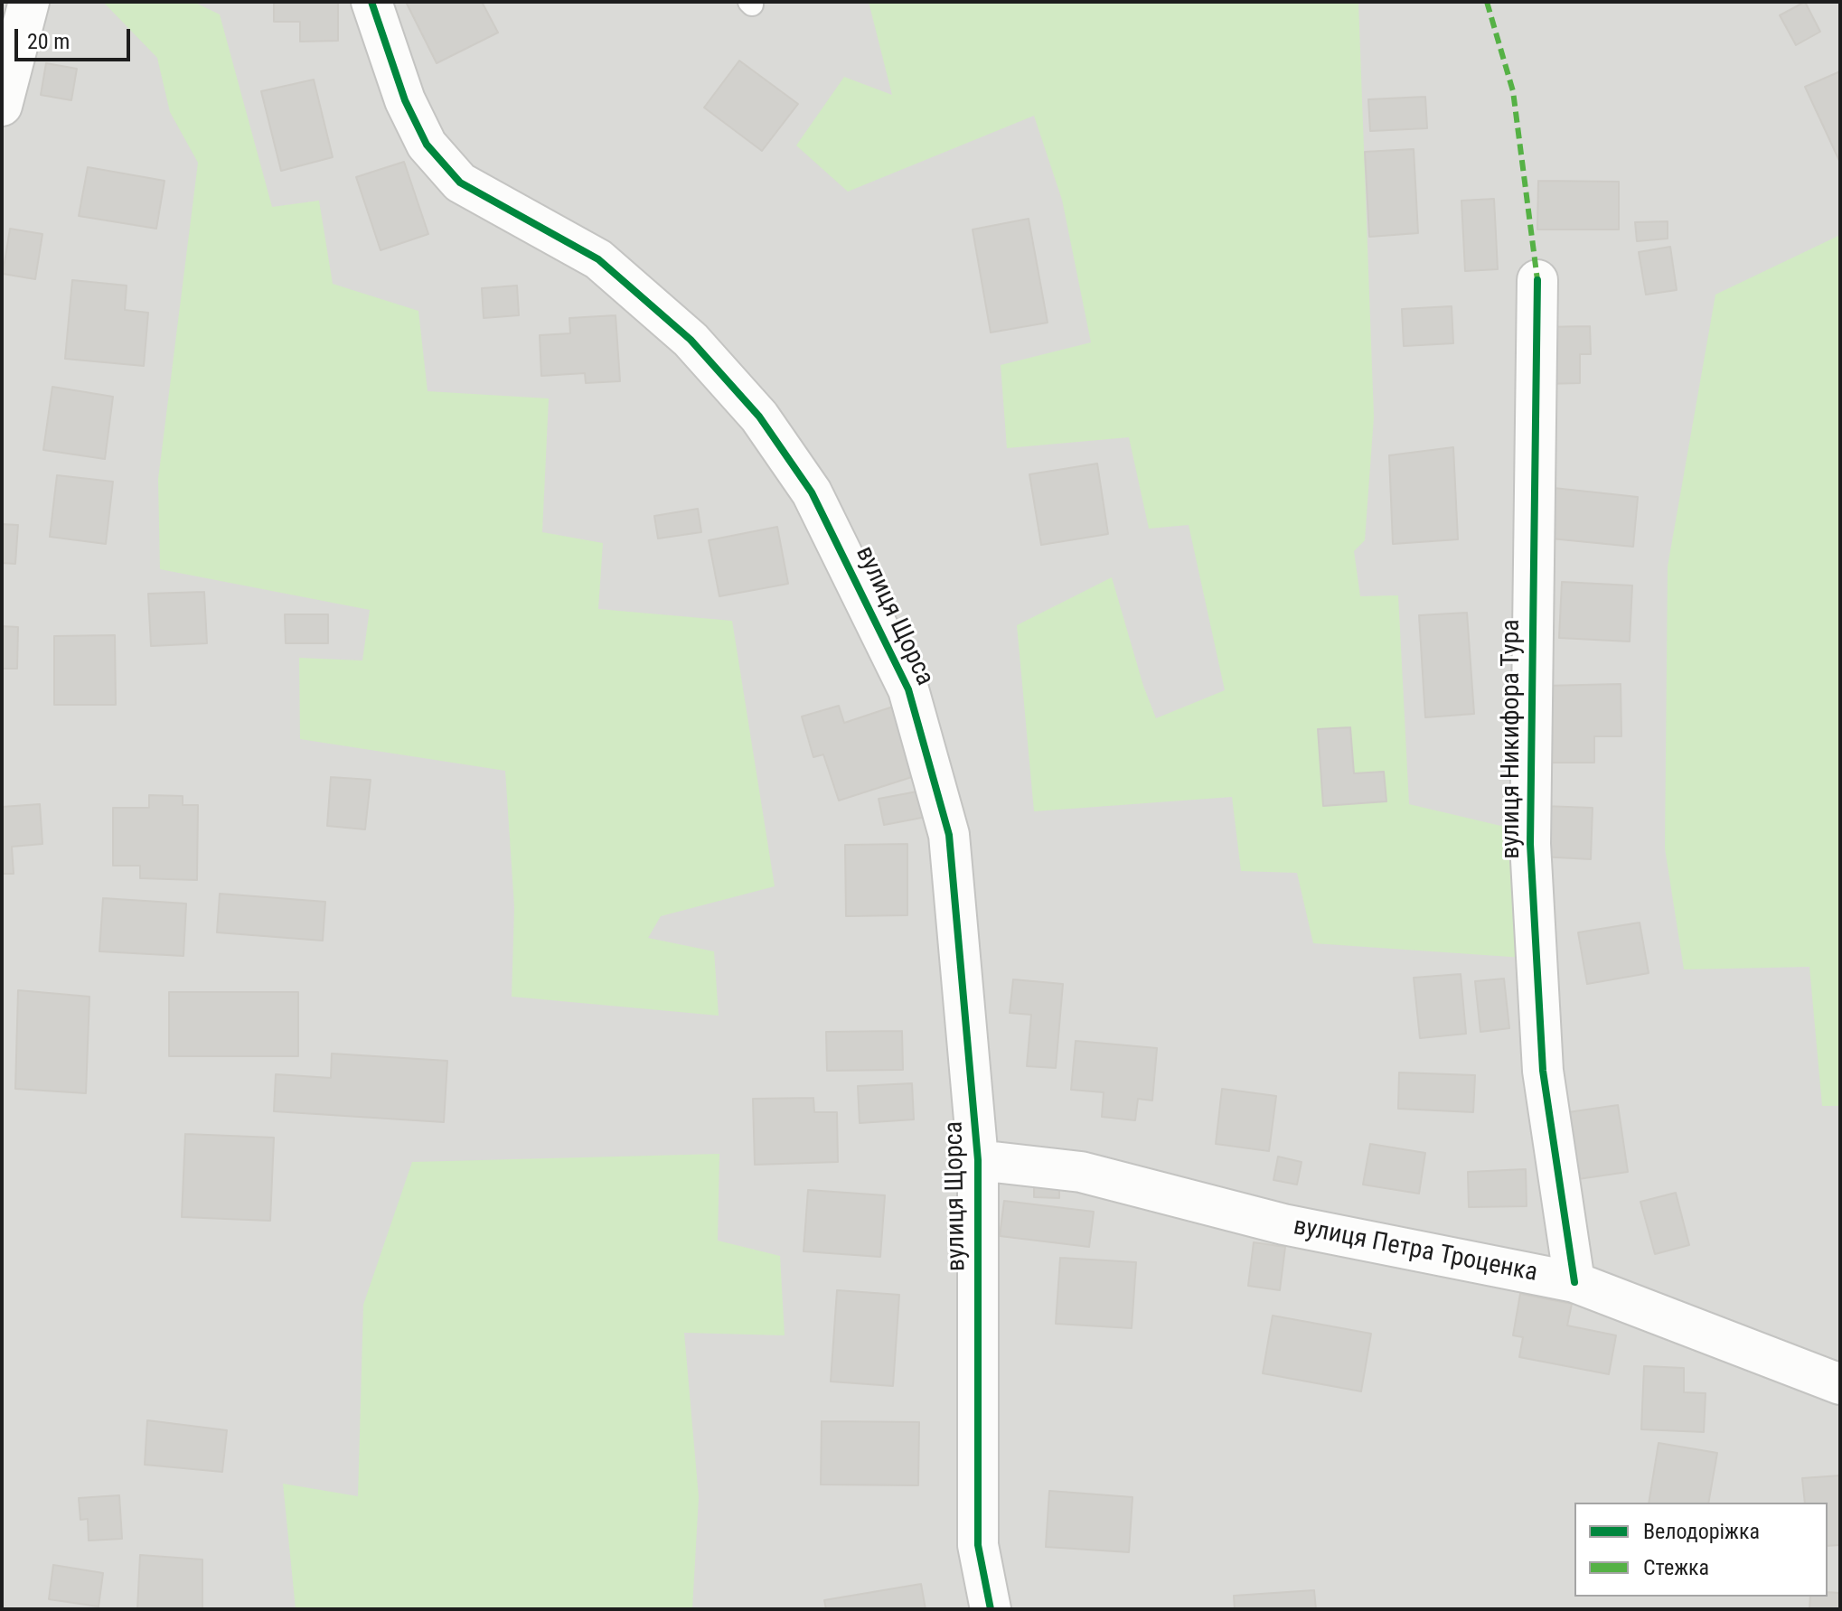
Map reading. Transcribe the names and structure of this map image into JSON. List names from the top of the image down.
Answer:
{
  "streets": {
    "street": ["вулиця Щорса", "вулиця Никифора Тура", "вулиця Петра Троценка"]
  },
  "crossings": [
    ["вулиця Щорса", "вулиця Петра Троценка"],
    ["вулиця Никифора Тура", "вулиця Петра Троценка"]
  ],
  "legend": ["Велодоріжка", "Стежка"],
  "scale_bar": "20 m"
}
